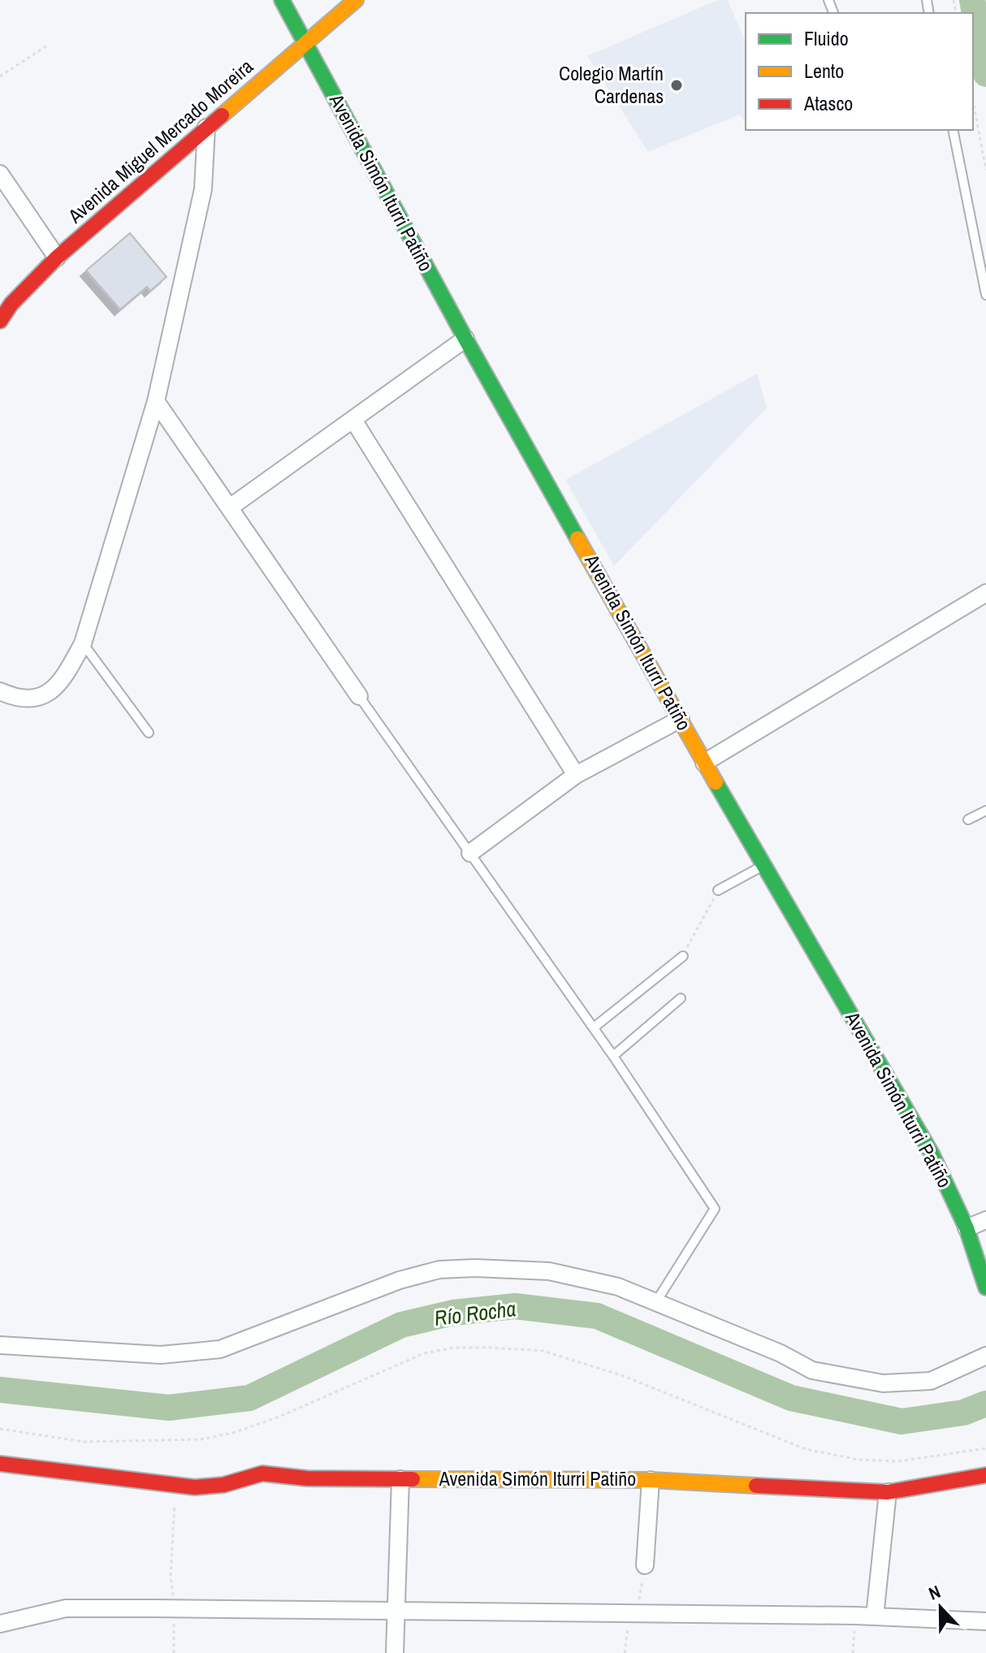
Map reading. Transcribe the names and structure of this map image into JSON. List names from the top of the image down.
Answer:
{
  "streets": {
    "street": ["Avenida Miguel Mercado Moreira", "Avenida Simón Iturri Patiño"]
  },
  "crossings": [
    ["Avenida Miguel Mercado Moreira", "Avenida Simón Iturri Patiño"]
  ],
  "water": ["Río Rocha"],
  "places": ["Colegio Martín Cardenas"],
  "legend": ["Fluido", "Lento", "Atasco"],
  "north": "top"
}
